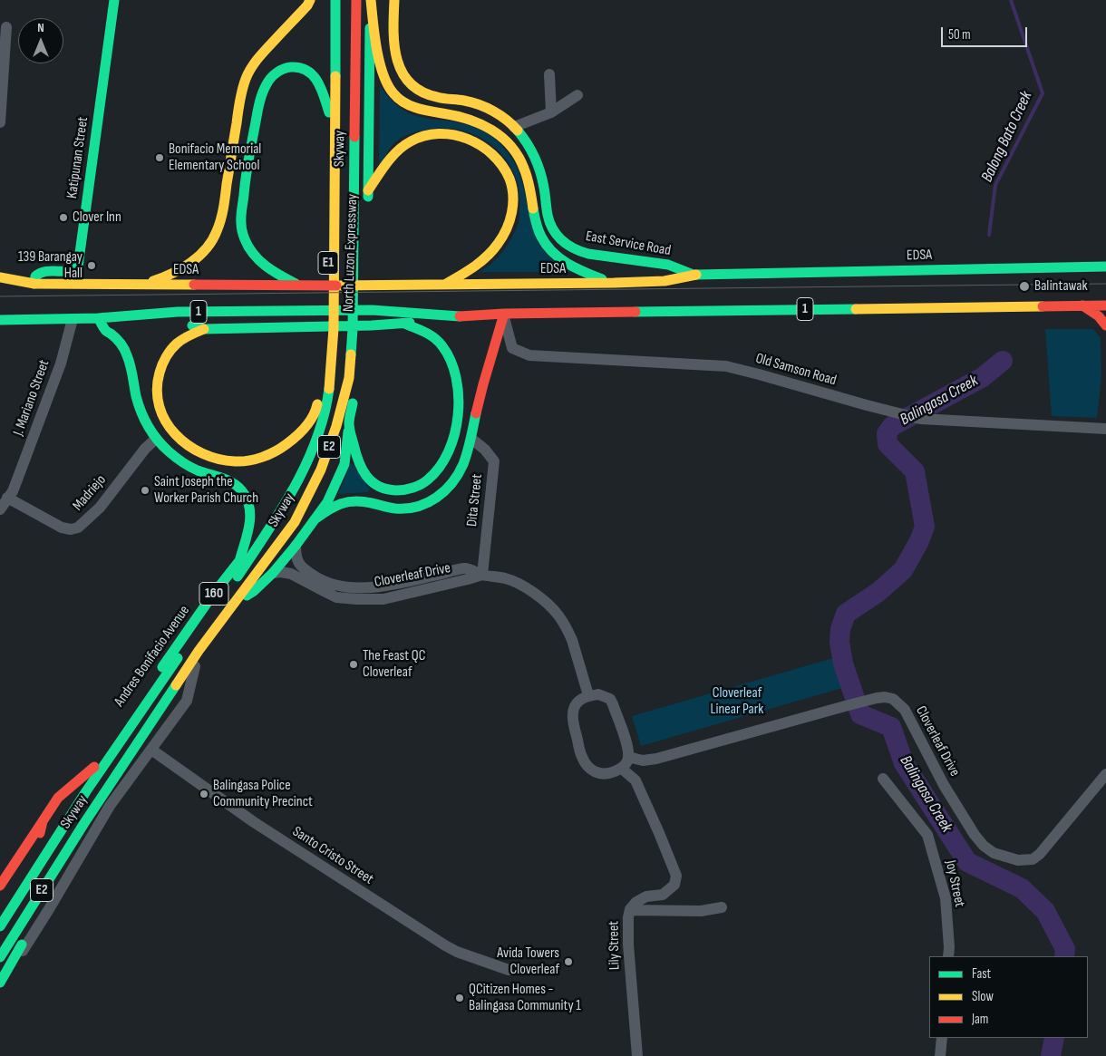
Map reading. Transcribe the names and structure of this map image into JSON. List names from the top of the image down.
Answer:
{
  "streets": {
    "main road": [
      "Skyway",
      "Katipunan Street",
      "East Service Road",
      "North Luzon Expressway",
      "EDSA",
      "E1",
      "1",
      "E2",
      "160",
      "Andres Bonifacio Avenue"
    ],
    "street": [
      "Old Samson Road",
      "J. Mariano Street",
      "Madriejo",
      "Dita Street",
      "Cloverleaf Drive",
      "Santo Cristo Street",
      "Joy Street",
      "Lily Street"
    ]
  },
  "crossings": [
    ["Skyway", "160"],
    ["Katipunan Street", "EDSA"],
    ["East Service Road", "EDSA"],
    ["North Luzon Expressway", "EDSA"],
    ["North Luzon Expressway", "160"],
    ["North Luzon Expressway", "Andres Bonifacio Avenue"],
    ["1", "Old Samson Road"],
    ["J. Mariano Street", "Madriejo"],
    ["Dita Street", "Cloverleaf Drive"],
    ["Cloverleaf Drive", "160"],
    ["Cloverleaf Drive", "Lily Street"]
  ],
  "water": ["Balong Bato Creek", "Balingasa Creek"],
  "parks": ["Cloverleaf Linear Park"],
  "places": [
    "Bonifacio Memorial Elementary School",
    "Clover Inn",
    "139 Barangay Hall",
    "Balintawak",
    "Saint Joseph the Worker Parish Church",
    "The Feast QC Cloverleaf",
    "Balingasa Police Community Precinct",
    "Avida Towers Cloverleaf",
    "QCitizen Homes - Balingasa Community 1"
  ],
  "legend": ["Fast", "Slow", "Jam"],
  "scale_bar": "50 m",
  "north": "top"
}
